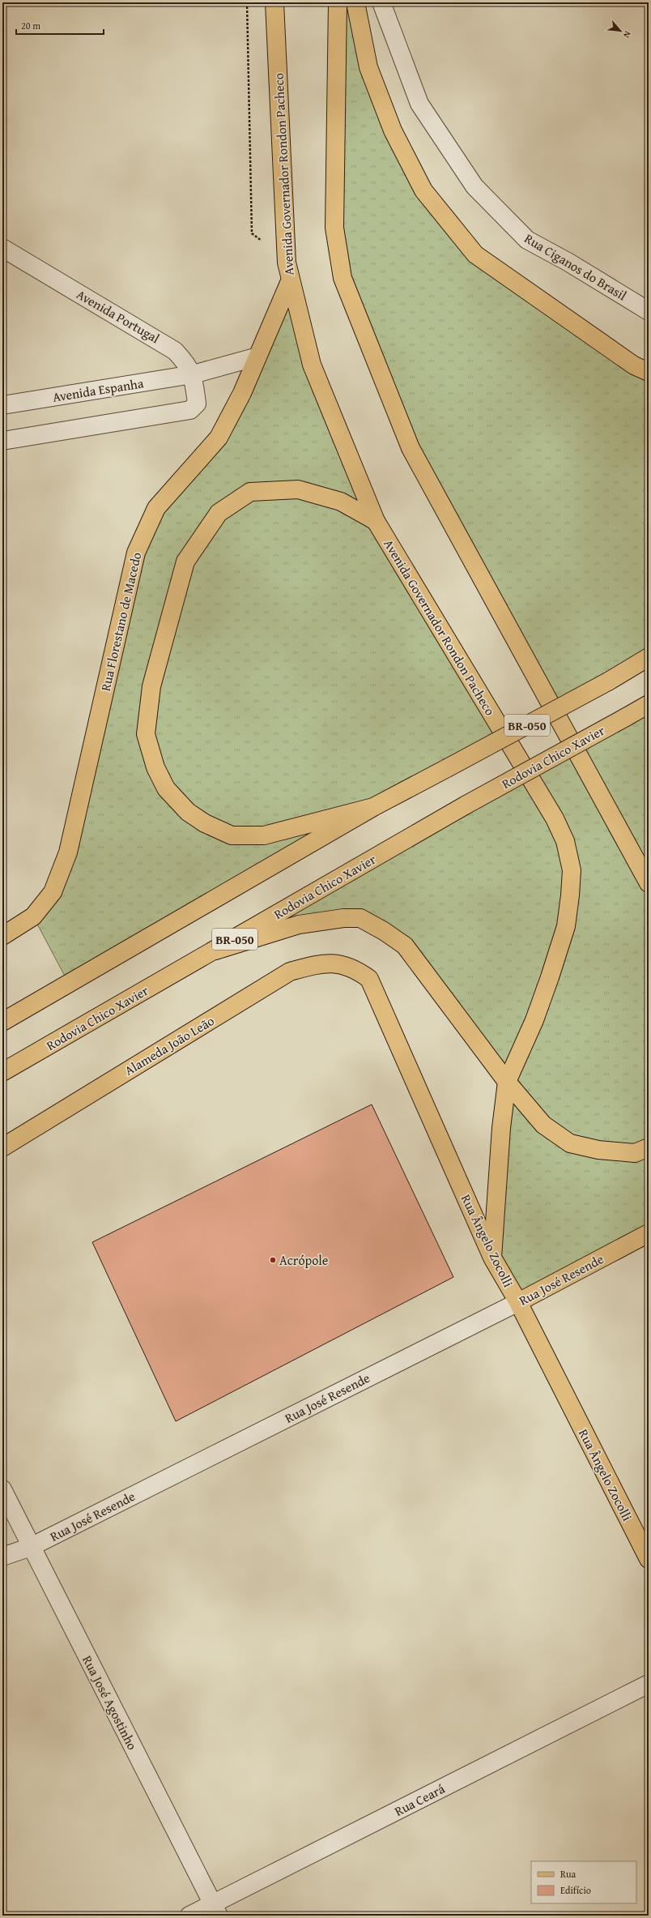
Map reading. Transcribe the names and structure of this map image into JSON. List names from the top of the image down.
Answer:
{
  "streets": {
    "main road": [
      "Avenida Governador Rondon Pacheco",
      "Rua Florestano de Macedo",
      "BR-050",
      "Rodovia Chico Xavier",
      "Alameda João Leão",
      "Rua Ângelo Zocolli",
      "Rua José Resende"
    ],
    "street": [
      "Rua Ciganos do Brasil",
      "Avenida Portugal",
      "Avenida Espanha",
      "Rua José Agostinho",
      "Rua Ceará"
    ]
  },
  "crossings": [
    ["Avenida Governador Rondon Pacheco", "Rua Florestano de Macedo"],
    ["Avenida Governador Rondon Pacheco", "Rua Ângelo Zocolli"],
    ["Avenida Portugal", "Avenida Espanha"],
    ["Avenida Espanha", "Rua Florestano de Macedo"],
    ["Alameda João Leão", "Rua Ângelo Zocolli"],
    ["Rua Ângelo Zocolli", "Rua José Resende"],
    ["Rua José Resende", "Rua José Agostinho"],
    ["Rua José Agostinho", "Rua Ceará"]
  ],
  "places": ["Acrópole"],
  "legend": ["Rua", "Edifício"],
  "scale_bar": "20 m",
  "north": "bottom right"
}
